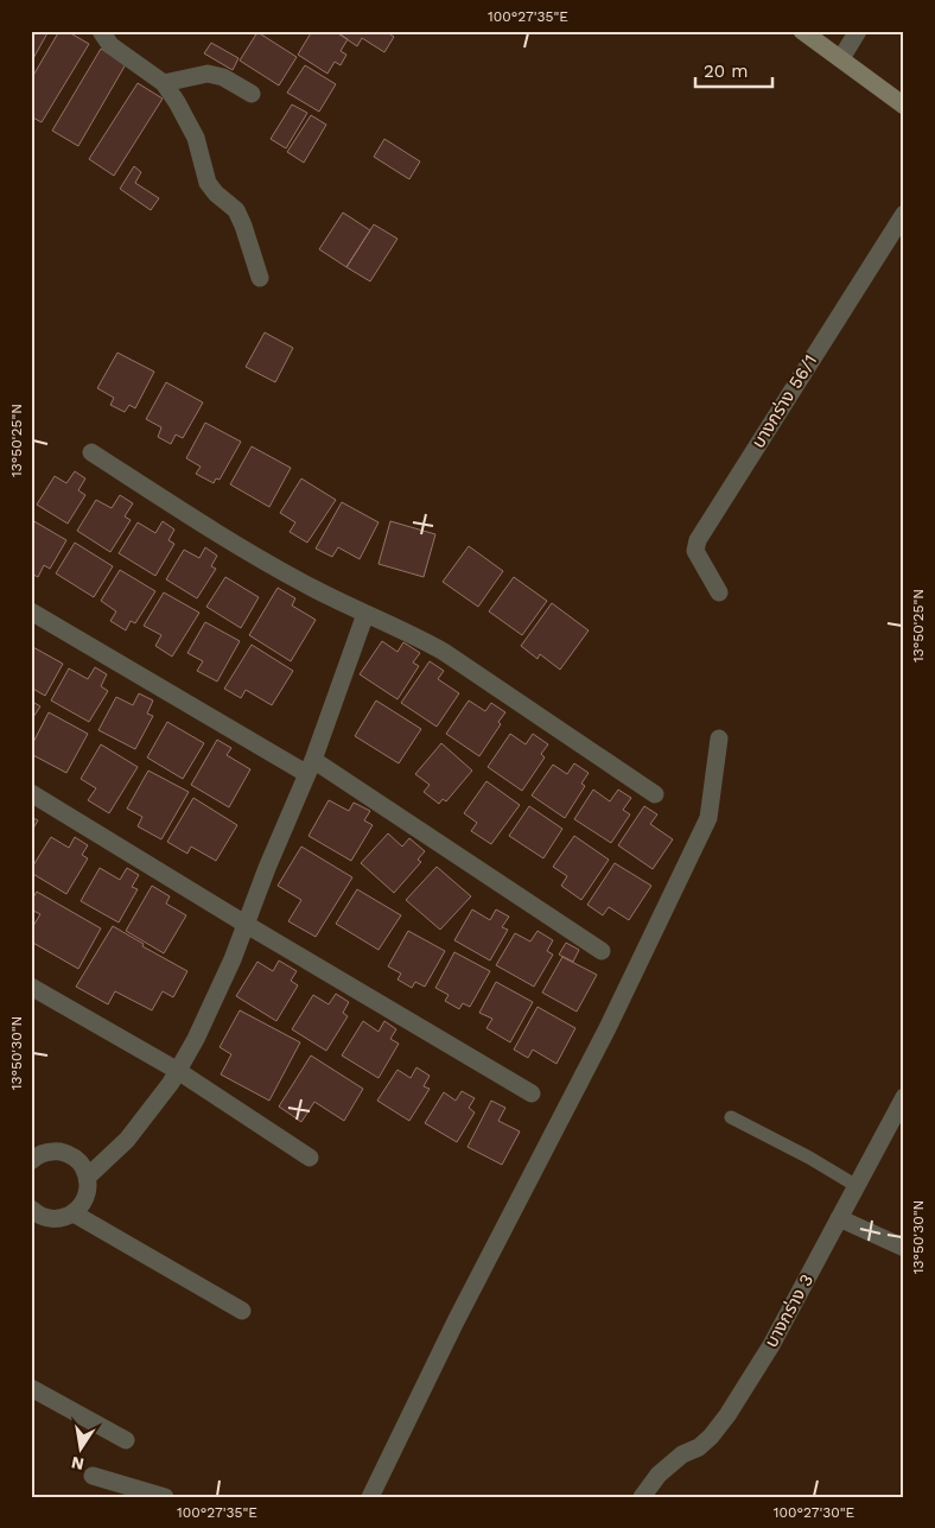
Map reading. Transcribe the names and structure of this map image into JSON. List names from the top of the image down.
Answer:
{
  "streets": {
    "street": ["บางกร่าง 56/1", "บางกร่าง 3"]
  },
  "scale_bar": "20 m",
  "north": "bottom",
  "coordinates": [
    "100°27'35\"E",
    "13°50'25\"N",
    "13°50'30\"N",
    "100°27'30\"E"
  ]
}
